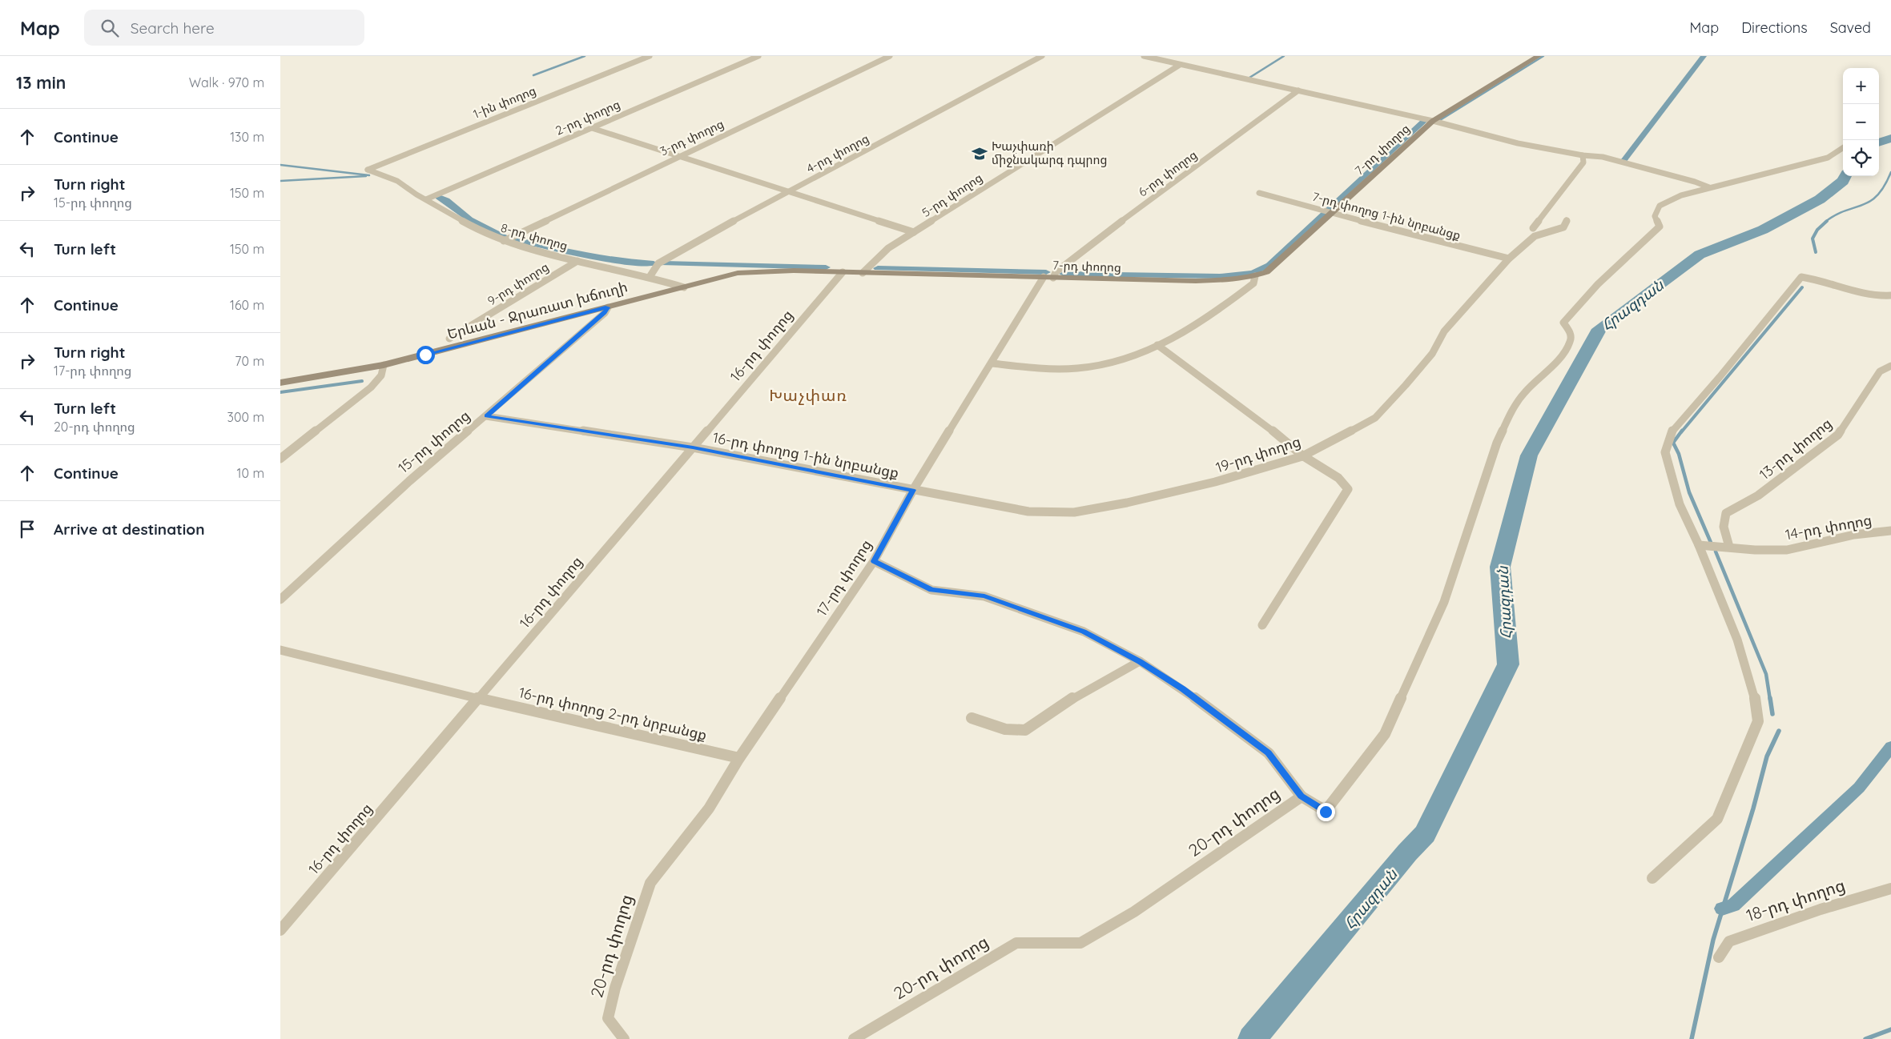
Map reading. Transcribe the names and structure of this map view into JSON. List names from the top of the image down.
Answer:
{
  "streets": {
    "main road": ["7-րդ փողոց", "Երևան - Ջրառատ խճուղի"],
    "street": [
      "1-ին փողոց",
      "2-րդ փողոց",
      "3-րդ փողոց",
      "4-րդ փողոց",
      "6-րդ փողոց",
      "5-րդ փողոց",
      "7-րդ փողոց 1-ին նրբանցք",
      "8-րդ փողոց",
      "9-րդ փողոց",
      "16-րդ փողոց",
      "15-րդ փողոց",
      "13-րդ փողոց",
      "19-րդ փողոց",
      "16-րդ փողոց 1-ին նրբանցք",
      "14-րդ փողոց",
      "17-րդ փողոց",
      "16-րդ փողոց 2-րդ նրբանցք",
      "20-րդ փողոց",
      "18-րդ փողոց"
    ]
  },
  "crossings": [
    ["1-ին փողոց", "8-րդ փողոց"],
    ["2-րդ փողոց", "8-րդ փողոց"],
    ["3-րդ փողոց", "8-րդ փողոց"],
    ["7-րդ փողոց", "6-րդ փողոց"],
    ["7-րդ փողոց", "5-րդ փողոց"],
    ["7-րդ փողոց", "7-րդ փողոց 1-ին նրբանցք"],
    ["7-րդ փողոց", "8-րդ փողոց"],
    ["7-րդ փողոց", "Երևան - Ջրառատ խճուղի"],
    ["7-րդ փողոց", "16-րդ փողոց"],
    ["7-րդ փողոց", "17-րդ փողոց"],
    ["4-րդ փողոց", "8-րդ փողոց"],
    ["6-րդ փողոց", "17-րդ փողոց"],
    ["7-րդ փողոց 1-ին նրբանցք", "19-րդ փողոց"],
    ["8-րդ փողոց", "9-րդ փողոց"],
    ["8-րդ փողոց", "Երևան - Ջրառատ խճուղի"],
    ["Երևան - Ջրառատ խճուղի", "15-րդ փողոց"],
    ["16-րդ փողոց", "16-րդ փողոց 1-ին նրբանցք"],
    ["16-րդ փողոց", "16-րդ փողոց 2-րդ նրբանցք"],
    ["15-րդ փողոց", "16-րդ փողոց 1-ին նրբանցք"],
    ["13-րդ փողոց", "14-րդ փողոց"],
    ["19-րդ փողոց", "16-րդ փողոց 1-ին նրբանցք"],
    ["19-րդ փողոց", "17-րդ փողոց"],
    ["16-րդ փողոց 1-ին նրբանցք", "17-րդ փողոց"],
    ["17-րդ փողոց", "16-րդ փողոց 2-րդ նրբանցք"],
    ["17-րդ փողոց", "20-րդ փողոց"]
  ],
  "districts": ["Խաչփառ"],
  "water": ["Հրազդան"],
  "places": {
    "school or university": ["Խաչփառի միջնակարգ դպրոց"]
  },
  "page": {
    "header": "Map",
    "search": "Search here",
    "nav": ["Map", "Directions", "Saved"],
    "heading": ["13 min", "Walk · 970 m"],
    "map_buttons": ["+", "−"],
    "list": [
      ["Continue", "130 m"],
      ["Turn right", "15-րդ փողոց", "150 m"],
      ["Turn left", "150 m"],
      ["Continue", "160 m"],
      ["Turn right", "17-րդ փողոց", "70 m"],
      ["Turn left", "20-րդ փողոց", "300 m"],
      ["Continue", "10 m"],
      "Arrive at destination"
    ]
  }
}
